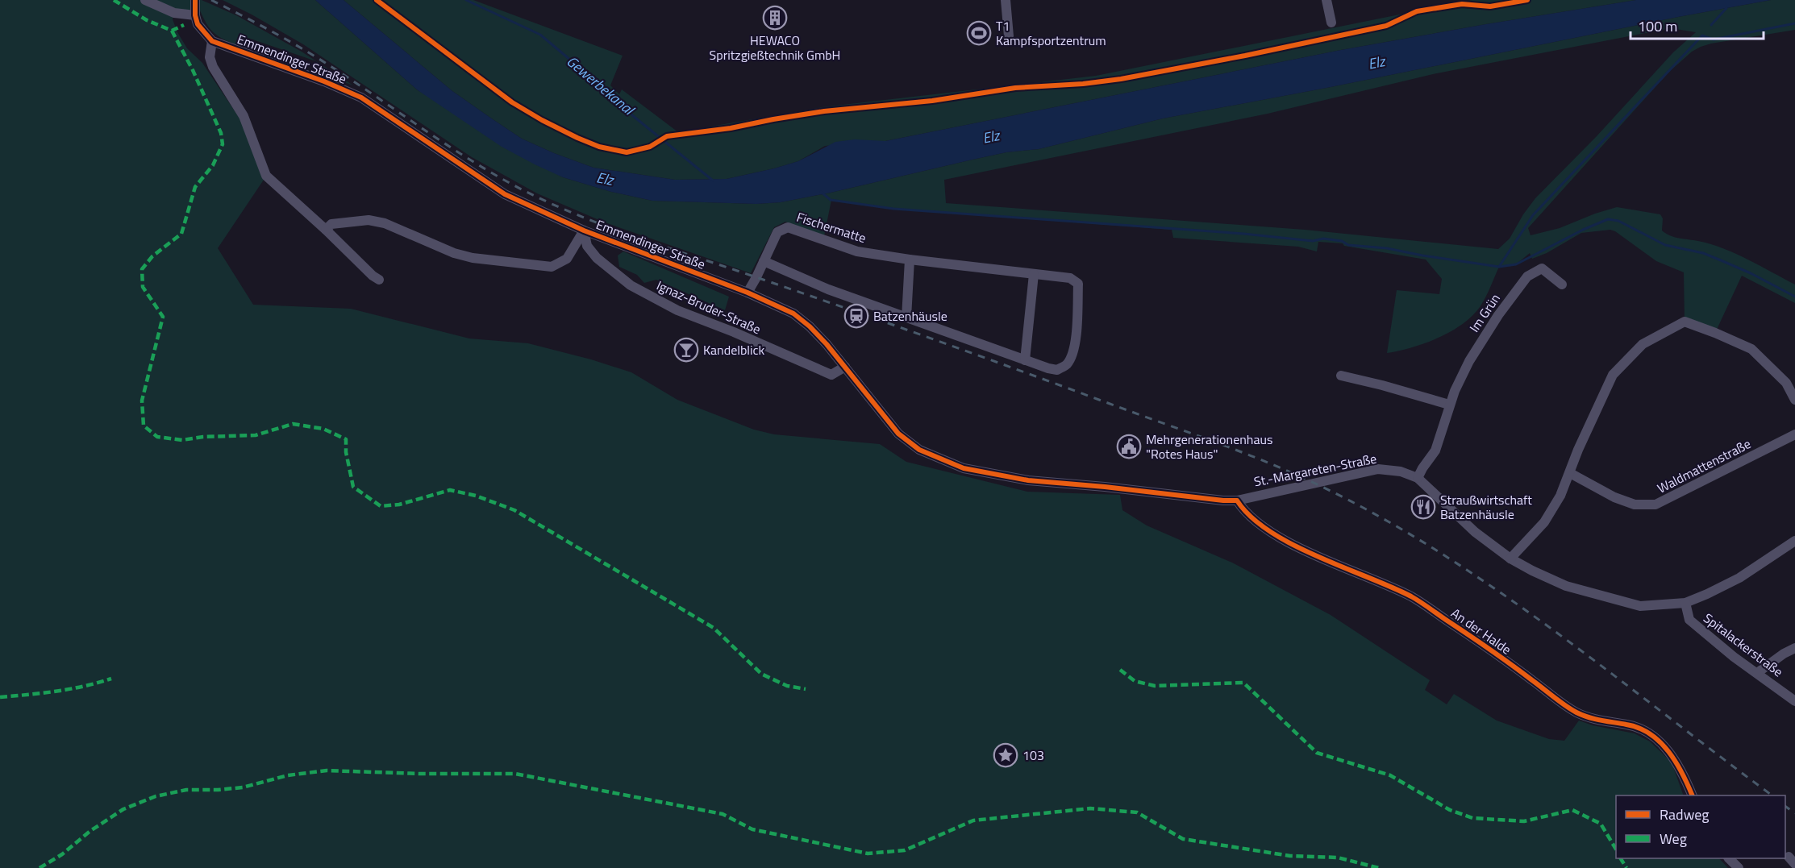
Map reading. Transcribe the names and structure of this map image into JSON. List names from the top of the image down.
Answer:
{
  "streets": {
    "street": [
      "Emmendinger Straße",
      "Fischermatte",
      "Ignaz-Bruder-Straße",
      "Im Grün",
      "Waldmattenstraße",
      "St.-Margareten-Straße",
      "An der Halde",
      "Spitalackerstraße"
    ]
  },
  "crossings": [
    ["Emmendinger Straße", "Fischermatte"],
    ["Emmendinger Straße", "Ignaz-Bruder-Straße"],
    ["Emmendinger Straße", "St.-Margareten-Straße"],
    ["Im Grün", "St.-Margareten-Straße"],
    ["St.-Margareten-Straße", "An der Halde"],
    ["St.-Margareten-Straße", "Spitalackerstraße"]
  ],
  "water": ["Elz", "Gewerbekanal"],
  "places": {
    "building": ["HEWACO Spritzgießtechnik GmbH"],
    "sports": ["T1 Kampfsportzentrum"],
    "station": ["Batzenhäusle"],
    "bar": ["Kandelblick"],
    "public building": ["Mehrgenerationenhaus \"Rotes Haus\""],
    "restaurant": ["Straußwirtschaft Batzenhäusle"],
    "place": ["103"]
  },
  "legend": ["Radweg", "Weg"],
  "scale_bar": "100 m"
}
